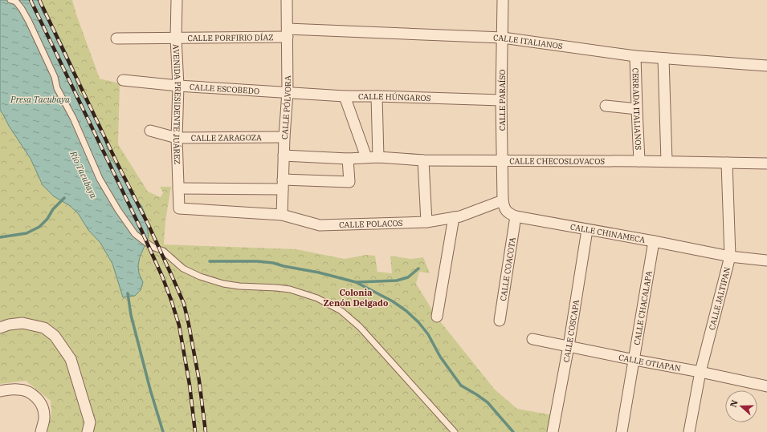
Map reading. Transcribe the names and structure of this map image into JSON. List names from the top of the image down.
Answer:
{
  "streets": {
    "street": [
      "CALLE PORFIRIO DÍAZ",
      "CALLE ITALIANOS",
      "CALLE ESCOBEDO",
      "CALLE HÚNGAROS",
      "CALLE PARAÍSO",
      "AVENIDA PRESIDENTE JUÁREZ",
      "CALLE PÓLVORA",
      "CERRADA ITALIANOS",
      "CALLE ZARAGOZA",
      "CALLE CHECOSLOVACOS",
      "CALLE POLACOS",
      "CALLE CHINAMECA",
      "CALLE COACOTA",
      "CALLE JALTIPAN",
      "CALLE CHACALAPA",
      "CALLE COSCAPA",
      "CALLE OTIAPAN"
    ]
  },
  "crossings": [
    ["CALLE PORFIRIO DÍAZ", "CALLE ITALIANOS"],
    ["CALLE PORFIRIO DÍAZ", "AVENIDA PRESIDENTE JUÁREZ"],
    ["CALLE PORFIRIO DÍAZ", "CALLE PÓLVORA"],
    ["CALLE ITALIANOS", "CALLE PARAÍSO"],
    ["CALLE ITALIANOS", "CALLE PÓLVORA"],
    ["CALLE ITALIANOS", "CERRADA ITALIANOS"],
    ["CALLE ESCOBEDO", "CALLE HÚNGAROS"],
    ["CALLE ESCOBEDO", "AVENIDA PRESIDENTE JUÁREZ"],
    ["CALLE ESCOBEDO", "CALLE PÓLVORA"],
    ["CALLE HÚNGAROS", "CALLE PARAÍSO"],
    ["CALLE HÚNGAROS", "CALLE PÓLVORA"],
    ["CALLE PARAÍSO", "CALLE CHECOSLOVACOS"],
    ["CALLE PARAÍSO", "CALLE CHINAMECA"],
    ["AVENIDA PRESIDENTE JUÁREZ", "CALLE ZARAGOZA"],
    ["AVENIDA PRESIDENTE JUÁREZ", "CALLE POLACOS"],
    ["CALLE PÓLVORA", "CALLE ZARAGOZA"],
    ["CALLE PÓLVORA", "CALLE CHECOSLOVACOS"],
    ["CALLE PÓLVORA", "CALLE POLACOS"],
    ["CERRADA ITALIANOS", "CALLE CHECOSLOVACOS"],
    ["CALLE CHECOSLOVACOS", "CALLE JALTIPAN"],
    ["CALLE CHINAMECA", "CALLE COACOTA"],
    ["CALLE CHINAMECA", "CALLE JALTIPAN"],
    ["CALLE CHINAMECA", "CALLE CHACALAPA"],
    ["CALLE CHINAMECA", "CALLE COSCAPA"],
    ["CALLE JALTIPAN", "CALLE OTIAPAN"],
    ["CALLE CHACALAPA", "CALLE OTIAPAN"],
    ["CALLE COSCAPA", "CALLE OTIAPAN"]
  ],
  "districts": ["Colonia Zenón Delgado"],
  "water": ["Presa Tacubaya", "Río Tacubaya"],
  "north": "left"
}
